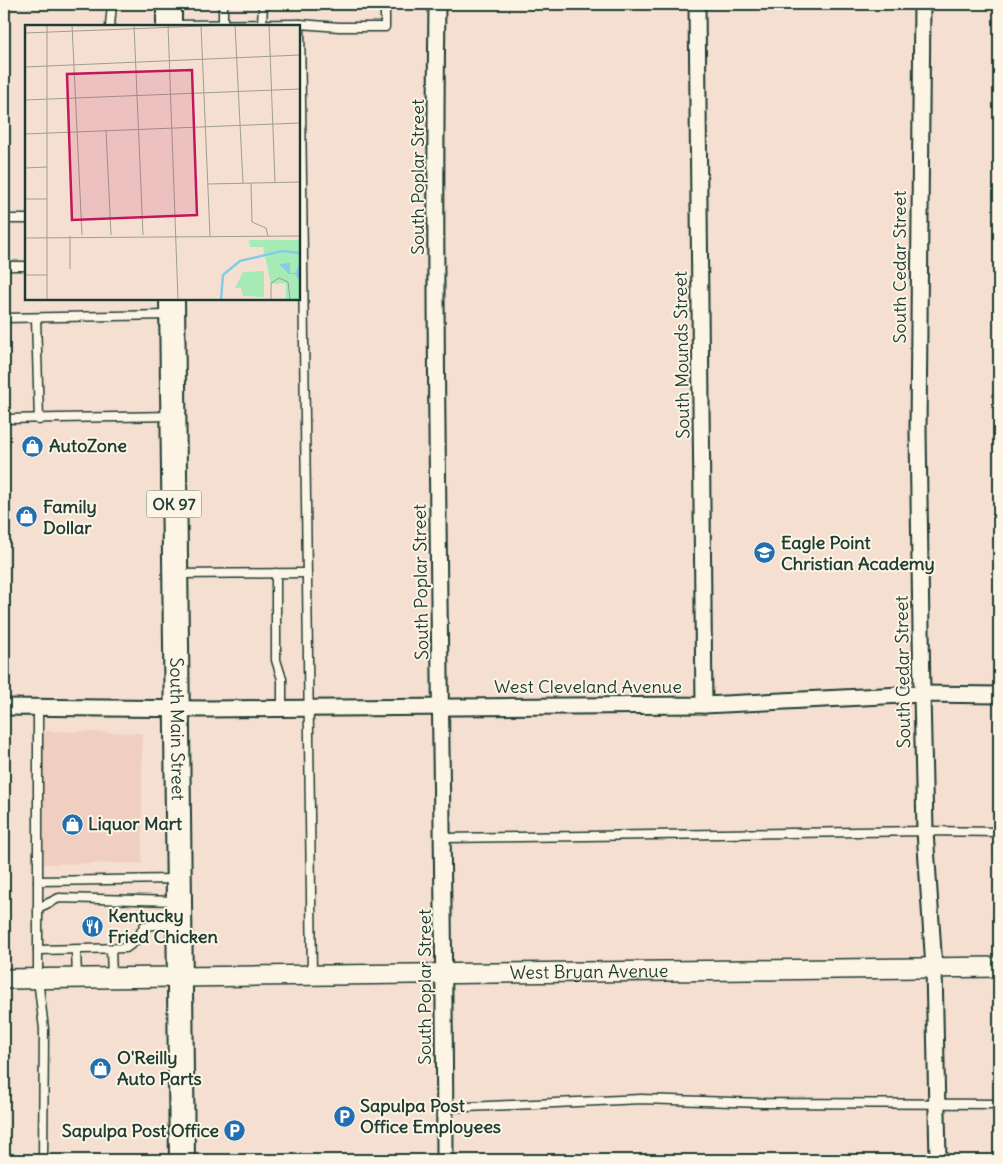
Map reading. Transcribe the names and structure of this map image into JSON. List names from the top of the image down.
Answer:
{
  "streets": {
    "main road": ["OK 97", "South Main Street"],
    "street": [
      "South Poplar Street",
      "South Cedar Street",
      "South Mounds Street",
      "West Cleveland Avenue",
      "West Bryan Avenue"
    ]
  },
  "crossings": [
    ["South Poplar Street", "West Cleveland Avenue"],
    ["South Poplar Street", "West Bryan Avenue"],
    ["South Cedar Street", "West Cleveland Avenue"],
    ["South Cedar Street", "West Bryan Avenue"],
    ["South Mounds Street", "West Cleveland Avenue"],
    ["West Cleveland Avenue", "South Main Street"],
    ["South Main Street", "West Bryan Avenue"]
  ],
  "places": {
    "shop": [
      "AutoZone",
      "Family Dollar",
      "Liquor Mart",
      "O'Reilly Auto Parts"
    ],
    "school or university": ["Eagle Point Christian Academy"],
    "restaurant": ["Kentucky Fried Chicken"],
    "parking": ["Sapulpa Post Office Employees", "Sapulpa Post Office"]
  }
}
